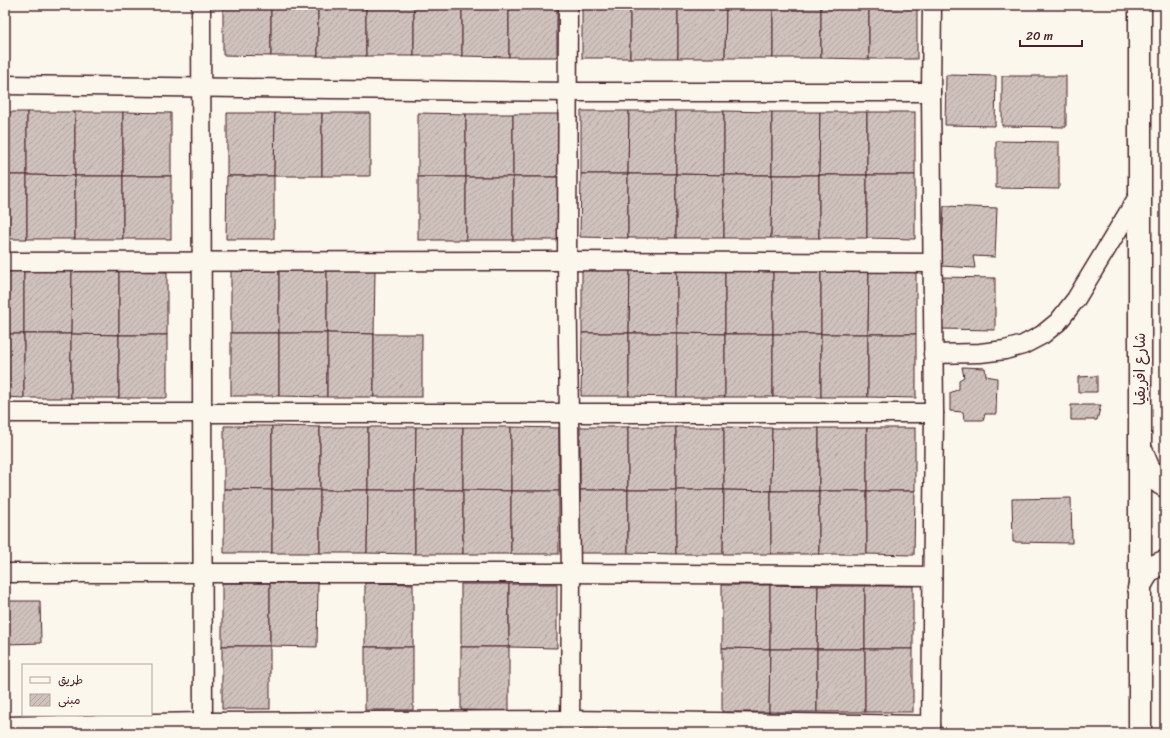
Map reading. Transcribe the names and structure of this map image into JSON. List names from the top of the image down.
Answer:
{
  "streets": {
    "street": ["شارع افريقيا"]
  },
  "legend": ["طريق", "مبنى"],
  "scale_bar": "20 m"
}
